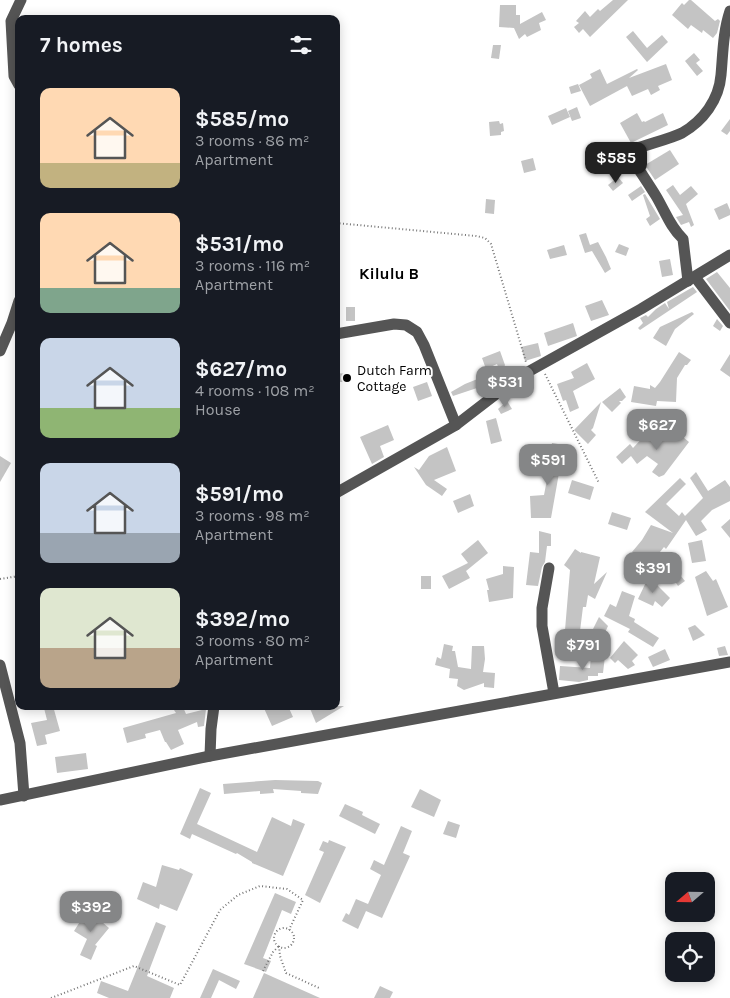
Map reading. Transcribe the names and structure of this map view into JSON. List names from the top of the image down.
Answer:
{
  "districts": ["Kilulu B"],
  "places": ["Dutch Farm Cottage"],
  "north": "left",
  "page": {
    "heading": "7 homes",
    "list": [
      {
        "name": "$585/mo",
        "note": "3 rooms · 86 m² · Apartment"
      },
      {
        "name": "$531/mo",
        "note": "3 rooms · 116 m² · Apartment"
      },
      {
        "name": "$627/mo",
        "note": "4 rooms · 108 m² · House"
      },
      {
        "name": "$591/mo",
        "note": "3 rooms · 98 m² · Apartment"
      },
      {
        "name": "$392/mo",
        "note": "3 rooms · 80 m² · Apartment"
      }
    ],
    "price": [
      "$585",
      "$531",
      "$627",
      "$591",
      "$391",
      "$791",
      "$392"
    ]
  }
}
